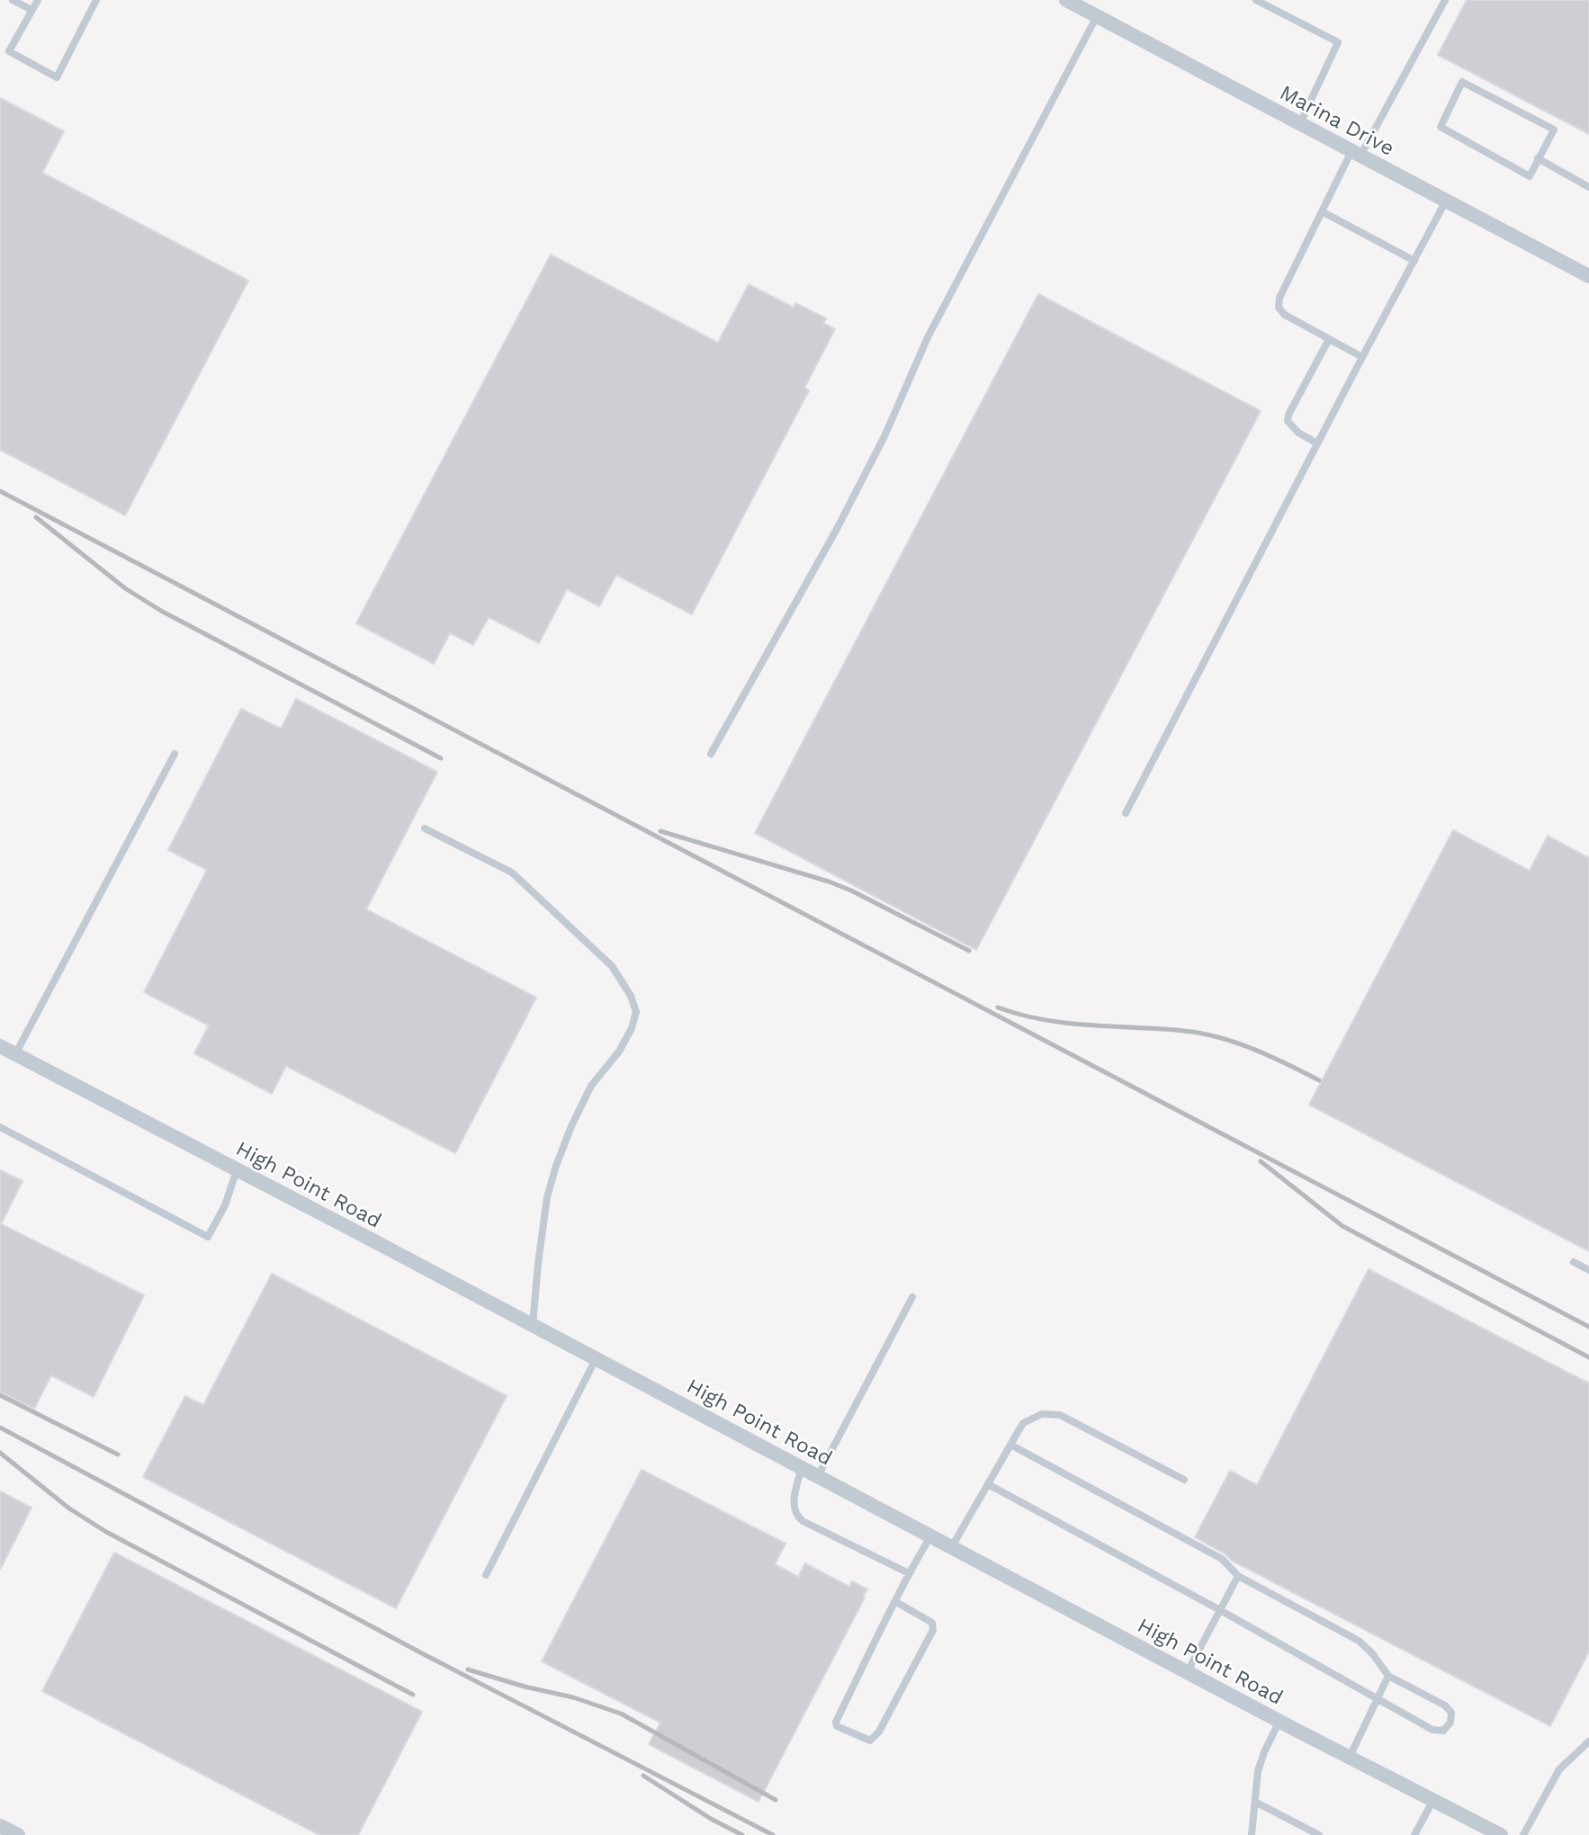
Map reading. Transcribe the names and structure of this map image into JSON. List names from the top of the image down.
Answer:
{
  "streets": {
    "street": ["Marina Drive", "High Point Road"]
  }
}
